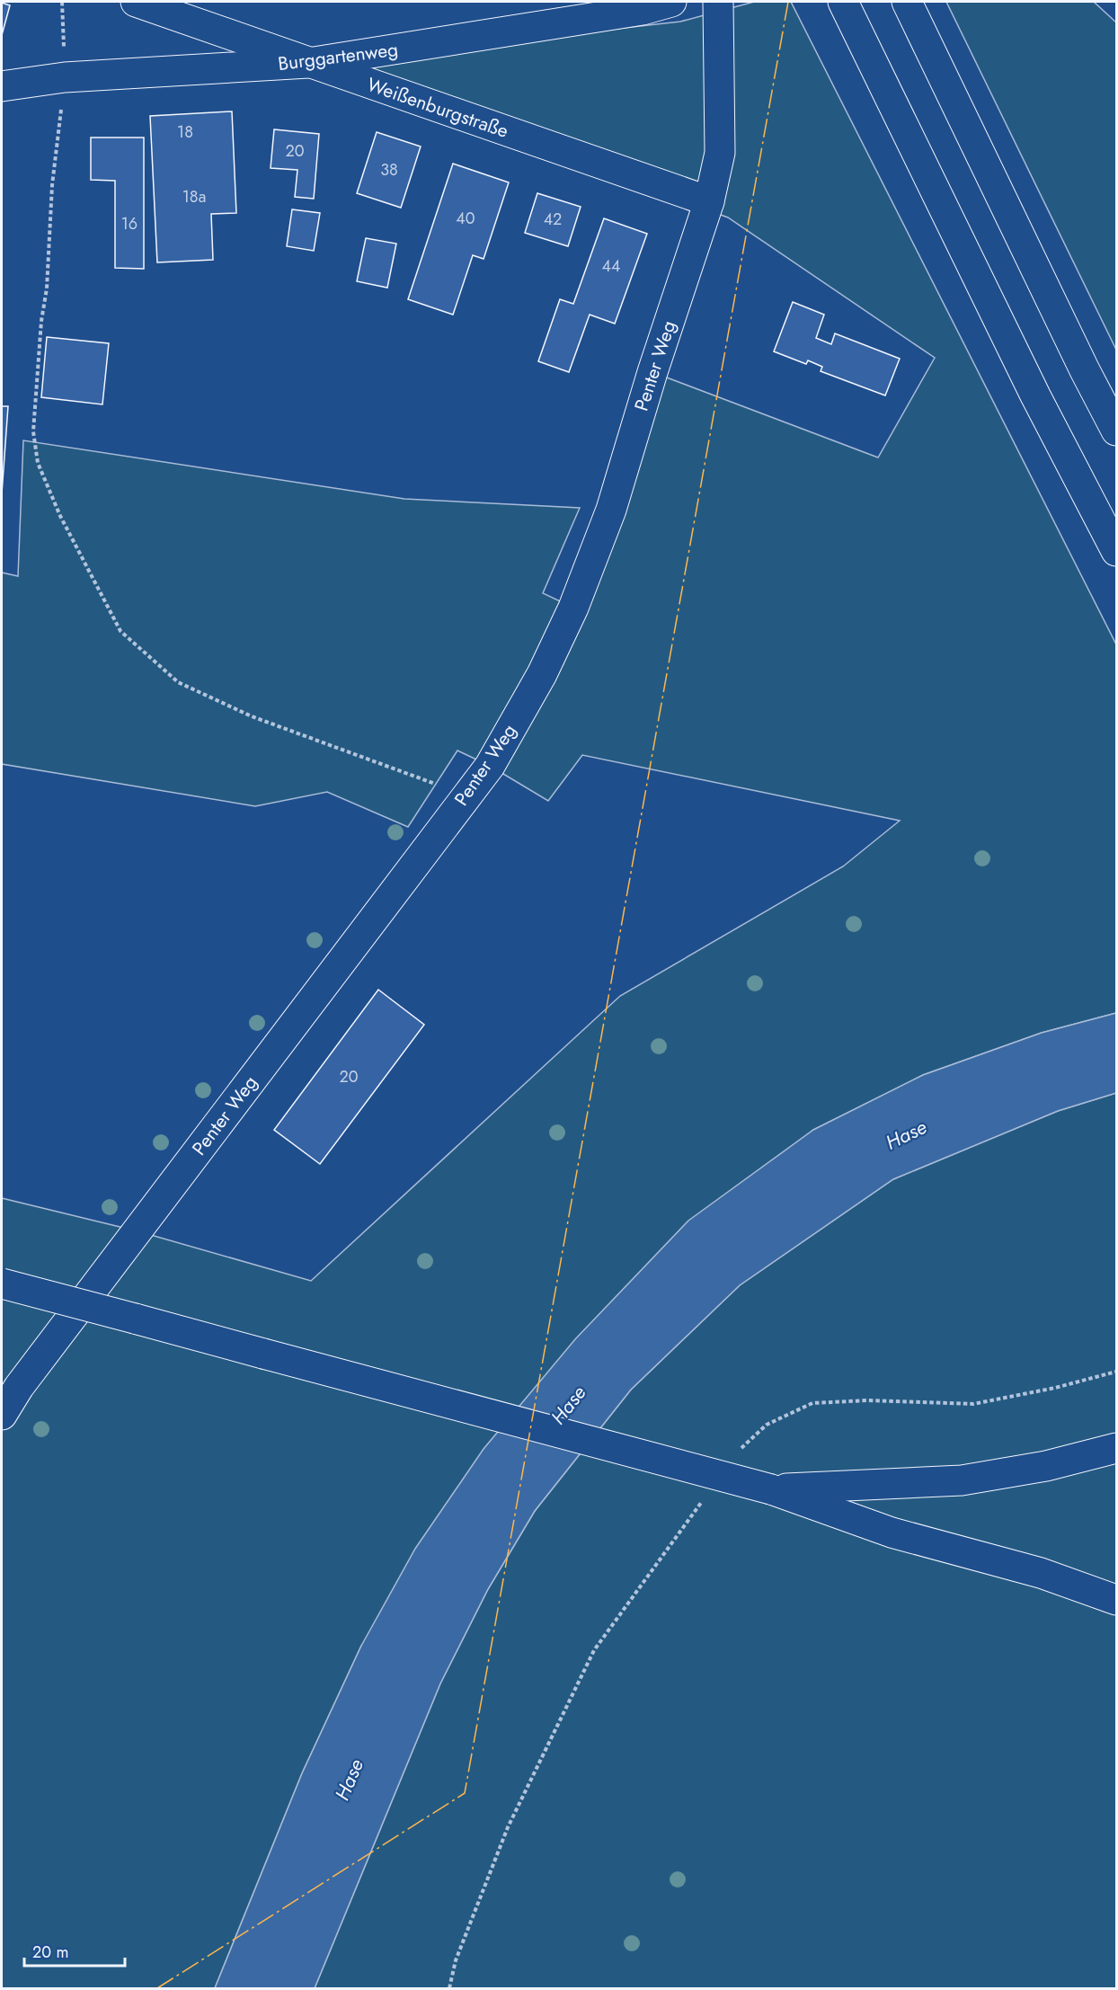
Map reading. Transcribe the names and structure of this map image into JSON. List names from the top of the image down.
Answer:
{
  "streets": {
    "main road": ["Burggartenweg", "Weißenburgstraße", "Penter Weg"]
  },
  "crossings": [
    ["Burggartenweg", "Weißenburgstraße"],
    ["Weißenburgstraße", "Penter Weg"]
  ],
  "water": ["Hase"],
  "house_numbers": [
    "18",
    "20",
    "38",
    "18a",
    "40",
    "42",
    "16",
    "44",
    "20"
  ],
  "scale_bar": "20 m"
}
